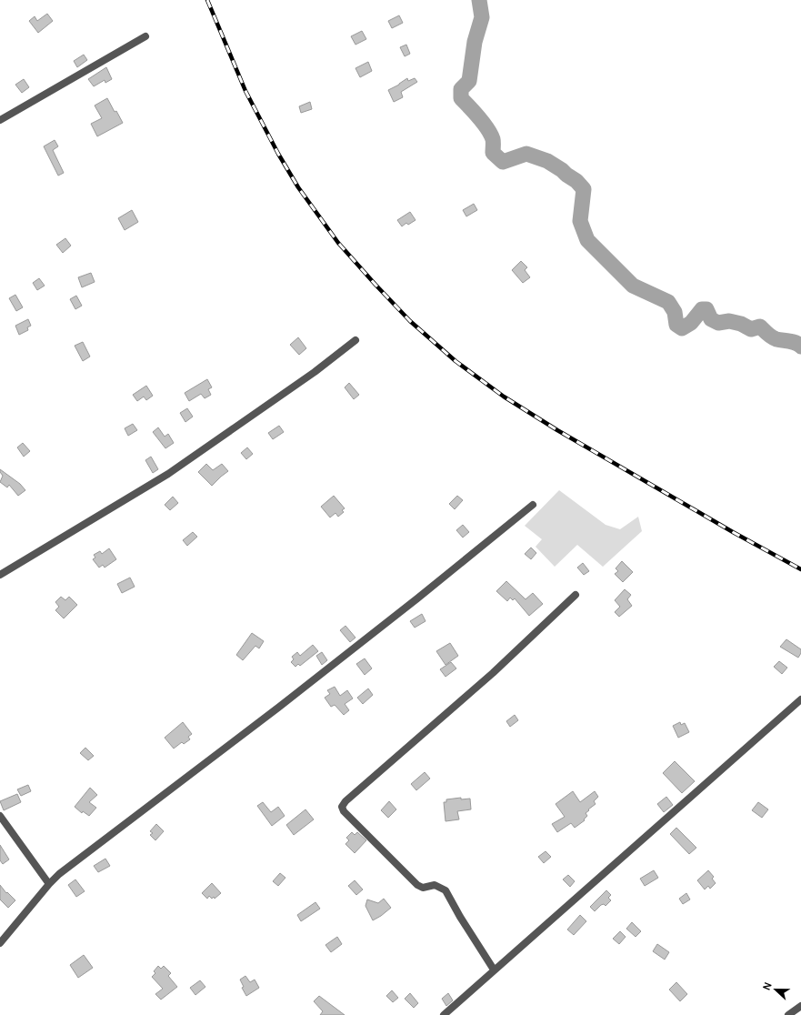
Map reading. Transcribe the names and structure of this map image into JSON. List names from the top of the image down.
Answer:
{
  "north": "left"
}
